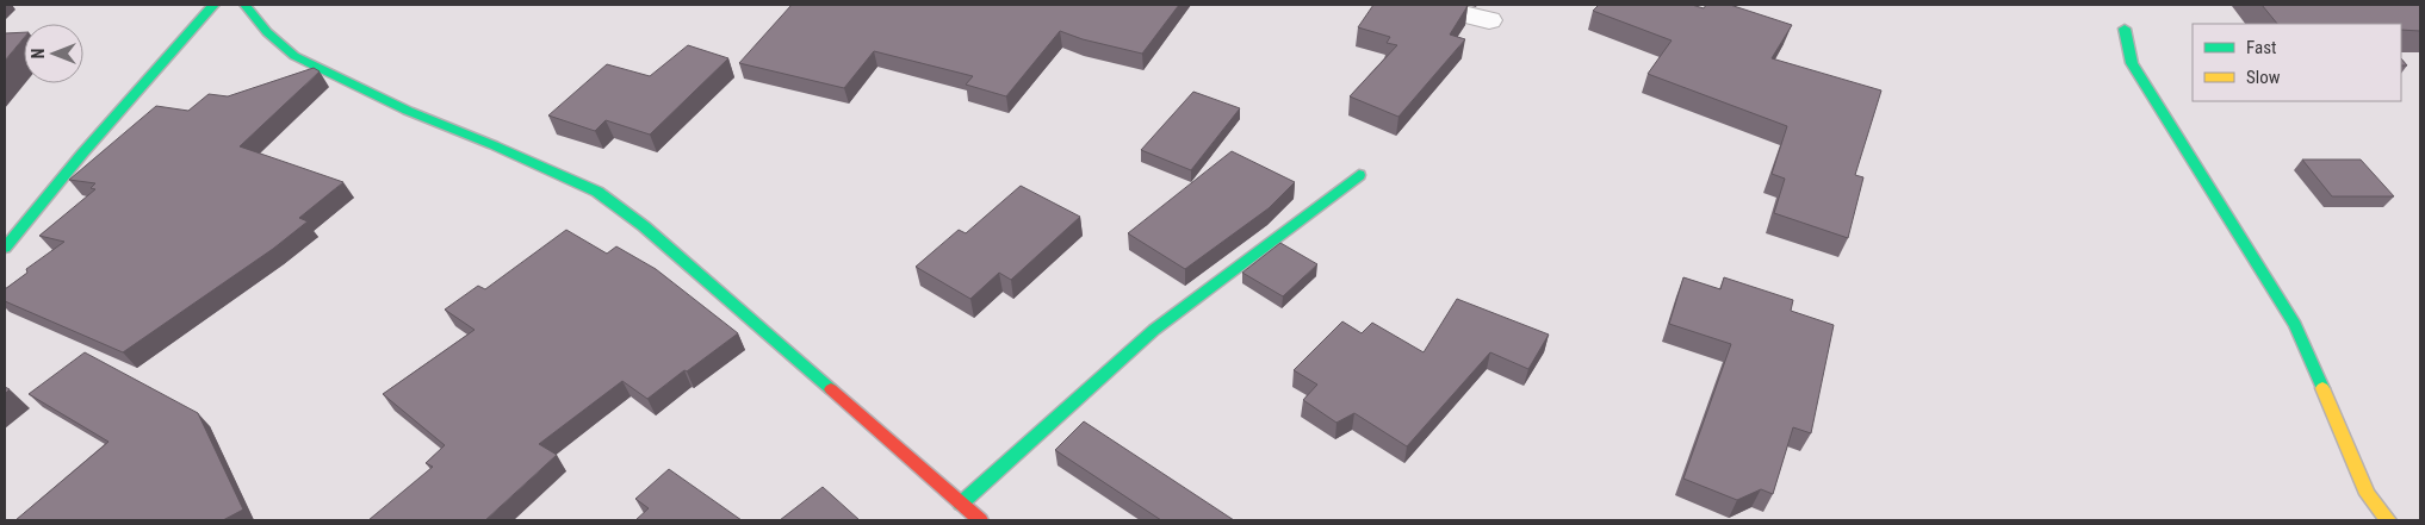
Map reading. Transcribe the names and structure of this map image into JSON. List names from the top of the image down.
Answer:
{
  "legend": ["Fast", "Slow"],
  "north": "left"
}
